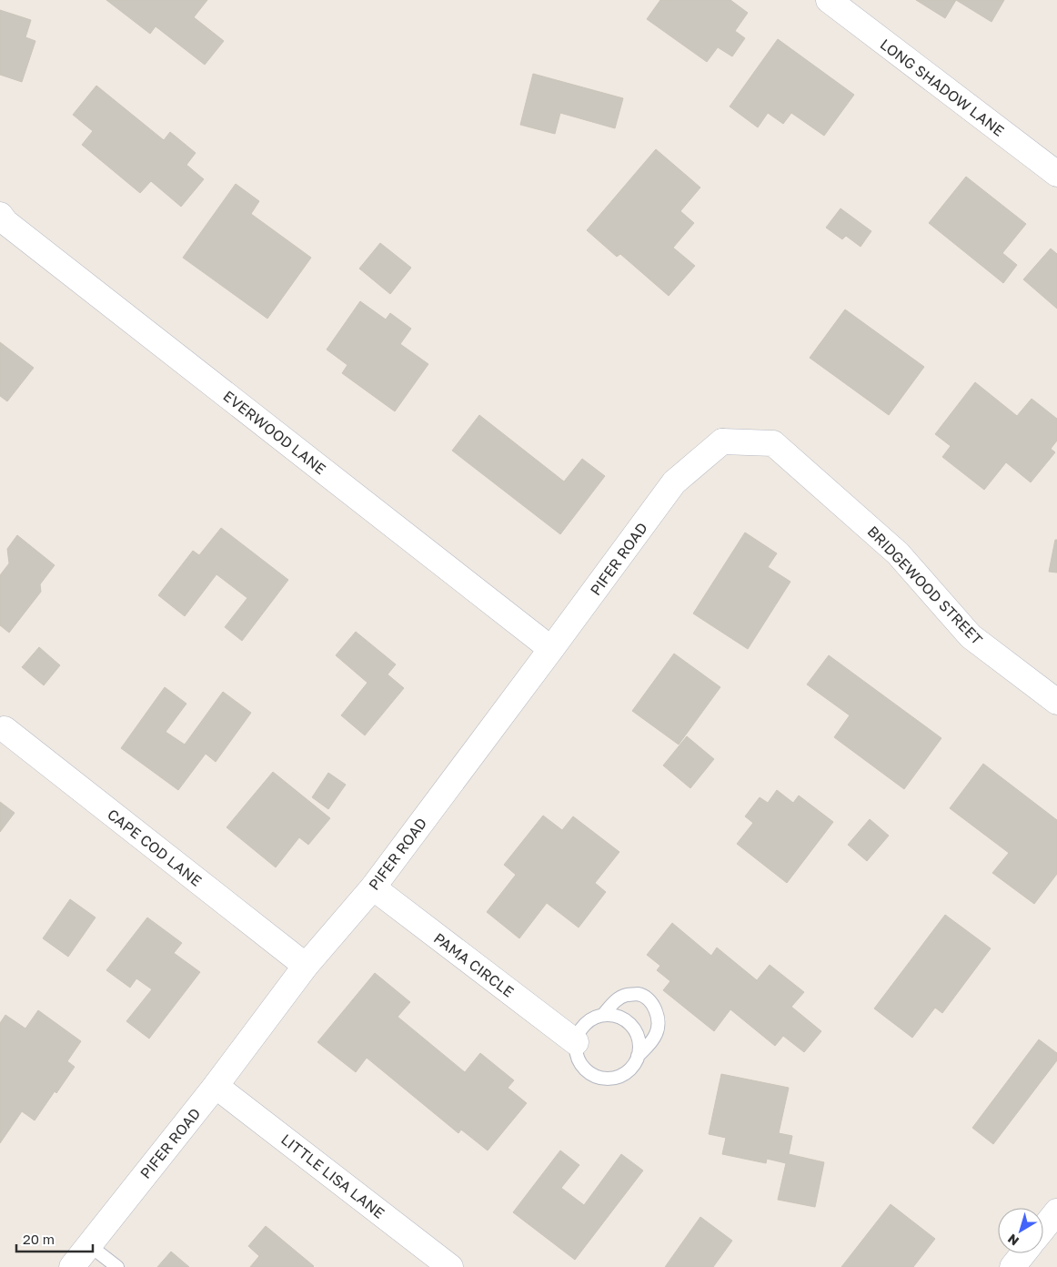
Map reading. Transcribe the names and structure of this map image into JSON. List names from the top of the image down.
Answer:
{
  "streets": {
    "street": [
      "LONG SHADOW LANE",
      "EVERWOOD LANE",
      "PIFER ROAD",
      "BRIDGEWOOD STREET",
      "CAPE COD LANE",
      "PAMA CIRCLE",
      "LITTLE LISA LANE"
    ]
  },
  "crossings": [
    ["EVERWOOD LANE", "PIFER ROAD"],
    ["PIFER ROAD", "BRIDGEWOOD STREET"],
    ["PIFER ROAD", "CAPE COD LANE"],
    ["PIFER ROAD", "PAMA CIRCLE"],
    ["PIFER ROAD", "LITTLE LISA LANE"]
  ],
  "scale_bar": "20 m",
  "north": "bottom left"
}
